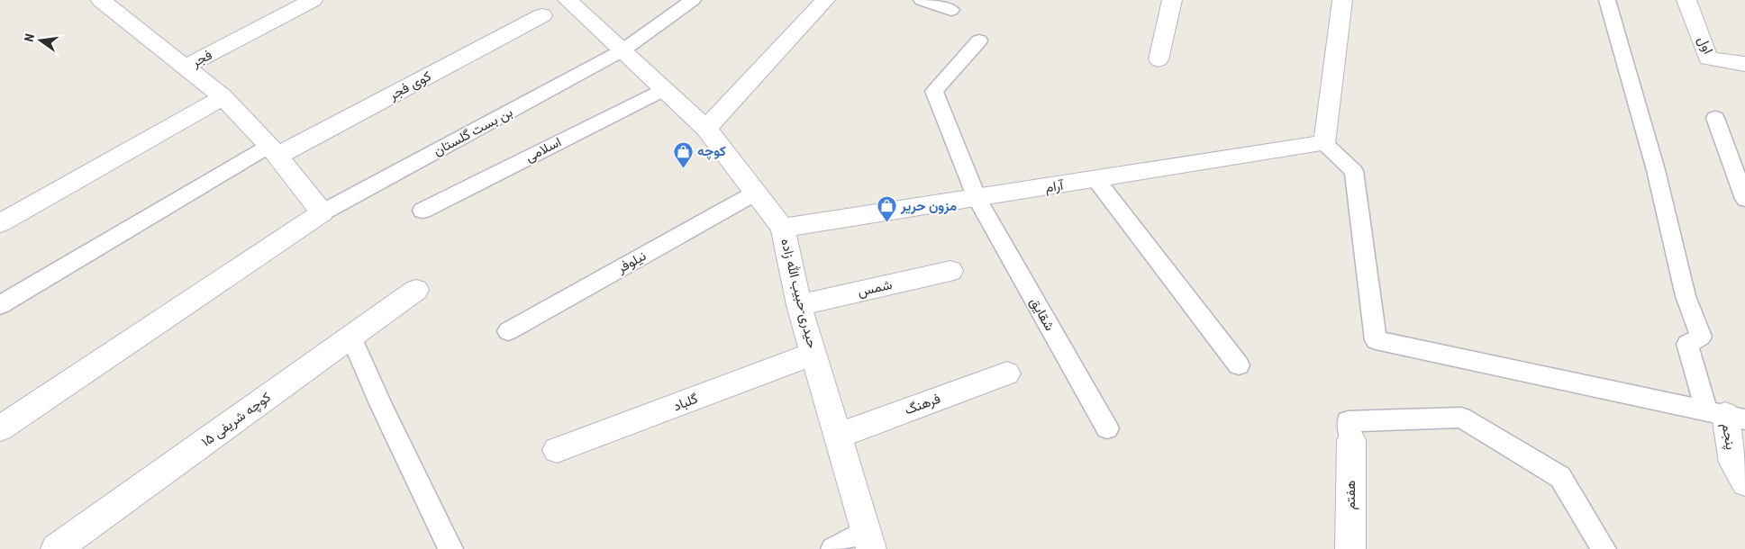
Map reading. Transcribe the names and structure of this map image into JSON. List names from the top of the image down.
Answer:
{
  "streets": {
    "street": [
      "اول",
      "فجر",
      "کوی فجر",
      "آرام",
      "شمس",
      "حیدری-حبیب الله زاده",
      "گلباد",
      "فرهنگ",
      "کوچه شریفی ۱۵",
      "پنجم",
      "هفتم"
    ],
    "lane": [
      "بن بست گلستان",
      "اسلامی",
      "نیلوفر",
      "شقایق"
    ]
  },
  "crossings": [
    ["بن بست گلستان", "حیدری-حبیب الله زاده"],
    ["اسلامی", "حیدری-حبیب الله زاده"],
    ["آرام", "حیدری-حبیب الله زاده"],
    ["آرام", "شقایق"],
    ["نیلوفر", "حیدری-حبیب الله زاده"],
    ["شمس", "حیدری-حبیب الله زاده"],
    ["حیدری-حبیب الله زاده", "گلباد"],
    ["حیدری-حبیب الله زاده", "فرهنگ"]
  ],
  "places": {
    "shop": ["کوچه", "مزون حریر"]
  },
  "north": "left"
}
